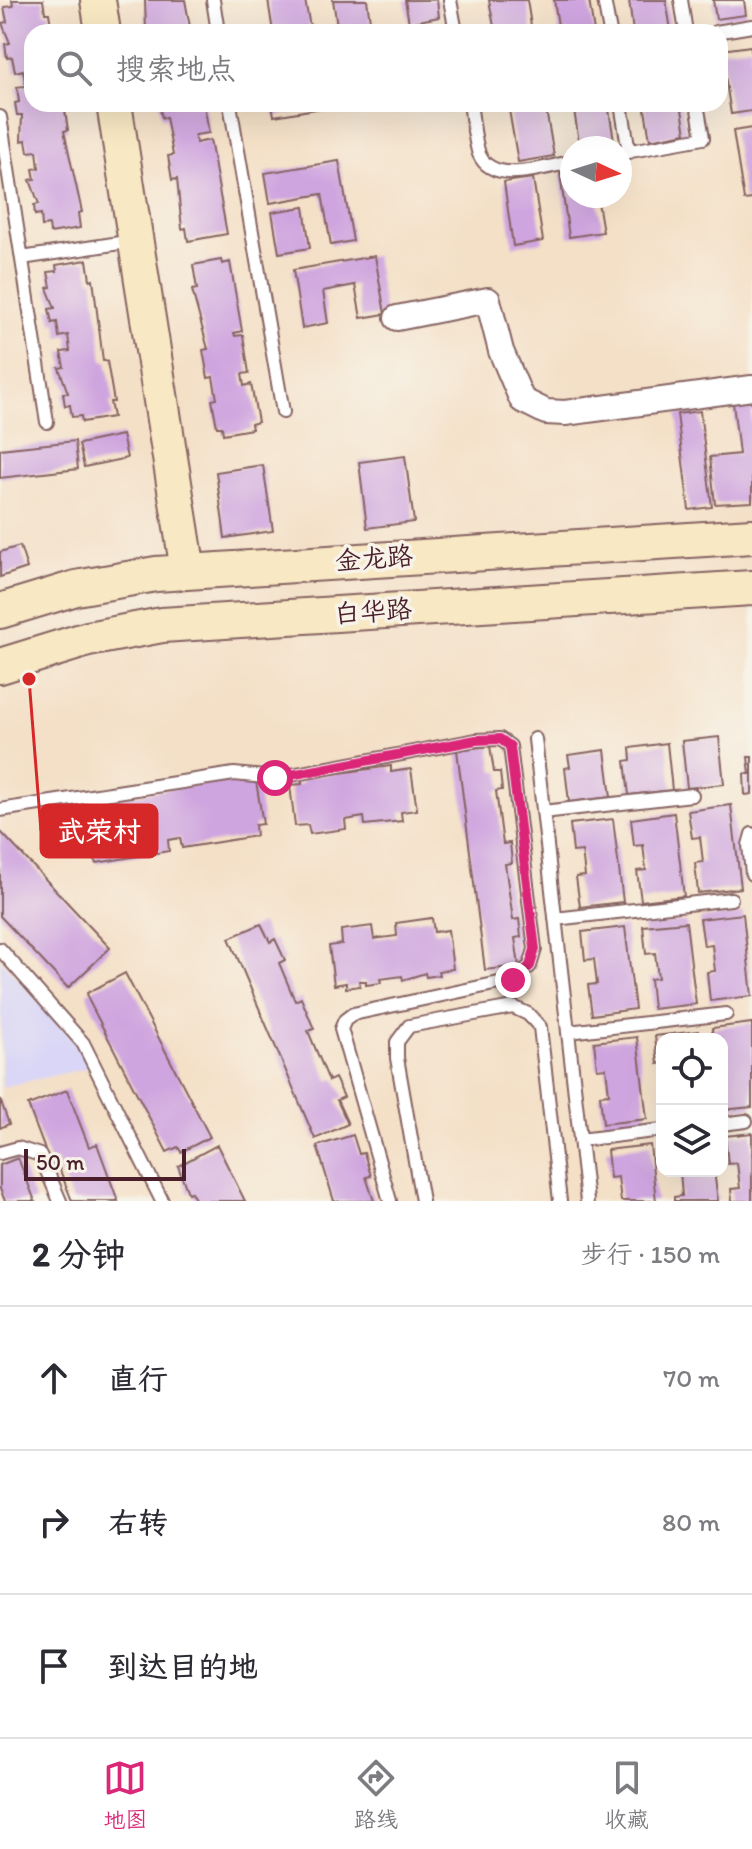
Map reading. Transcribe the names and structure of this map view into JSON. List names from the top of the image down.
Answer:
{
  "streets": {
    "main road": ["金龙路", "白华路"]
  },
  "places": ["武荣村"],
  "scale_bar": "50 m",
  "north": "right",
  "page": {
    "search": "搜索地点",
    "scale": "50 m",
    "heading": ["2 分钟", "步行 · 150 m"],
    "list": [
      ["直行", "70 m"],
      ["右转", "80 m"],
      "到达目的地"
    ],
    "nav": ["地图", "路线", "收藏"]
  }
}
